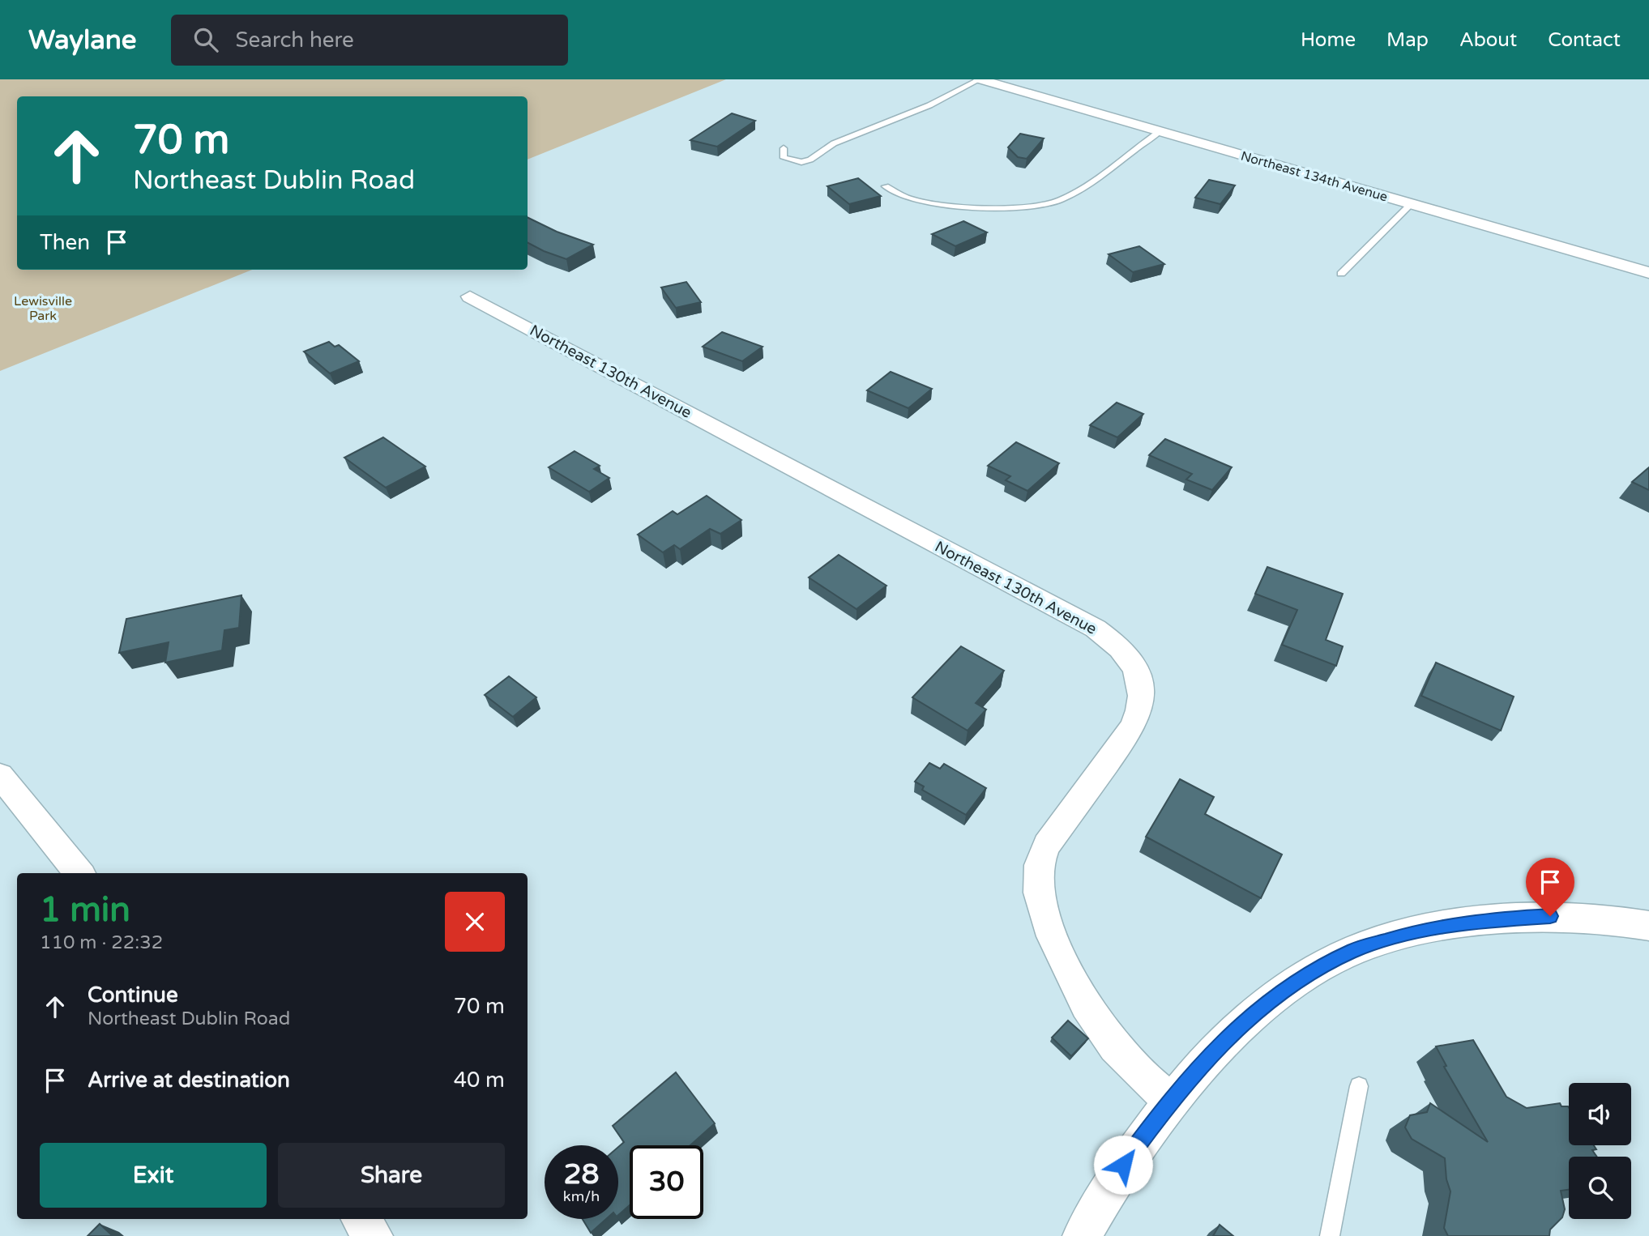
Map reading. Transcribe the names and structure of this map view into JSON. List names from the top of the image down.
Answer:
{
  "streets": {
    "street": ["Northeast 134th Avenue", "Northeast 130th Avenue"]
  },
  "parks": ["Lewisville Park"],
  "page": {
    "header": "Waylane",
    "search": "Search here",
    "nav": [
      "Home",
      "Map",
      "About",
      "Contact"
    ],
    "turn": ["70 m", "Northeast Dublin Road"],
    "then": "Then",
    "heading": ["1 min", "110 m · 22:32"],
    "list": [
      {
        "name": "Continue",
        "note": "Northeast Dublin Road",
        "value": "70 m"
      },
      {
        "name": "Arrive at destination",
        "value": "40 m"
      }
    ],
    "buttons": ["Exit", "Share"],
    "speed": "28 km/h",
    "limit": "30"
  }
}
